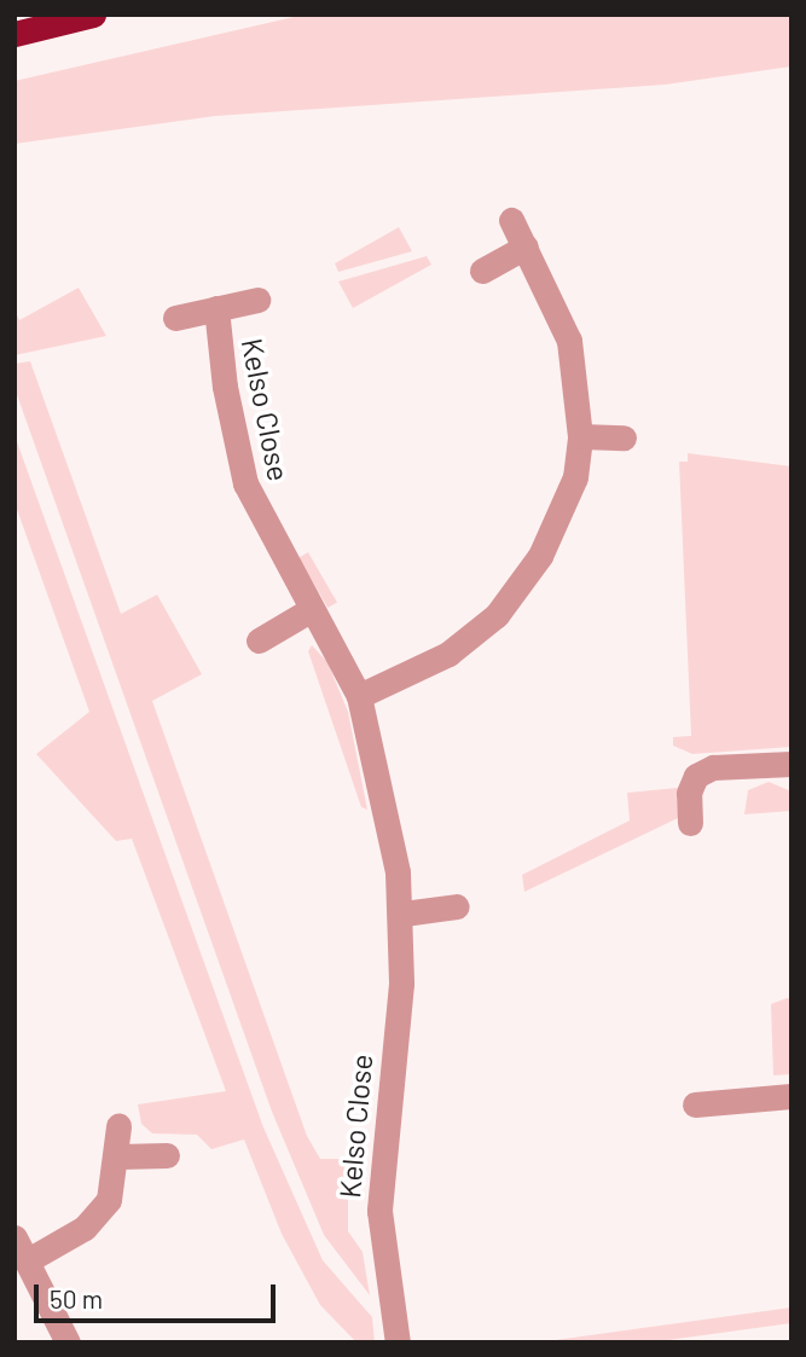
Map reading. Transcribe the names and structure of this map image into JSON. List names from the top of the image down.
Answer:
{
  "streets": {
    "street": ["Kelso Close"]
  },
  "scale_bar": "50 m"
}
